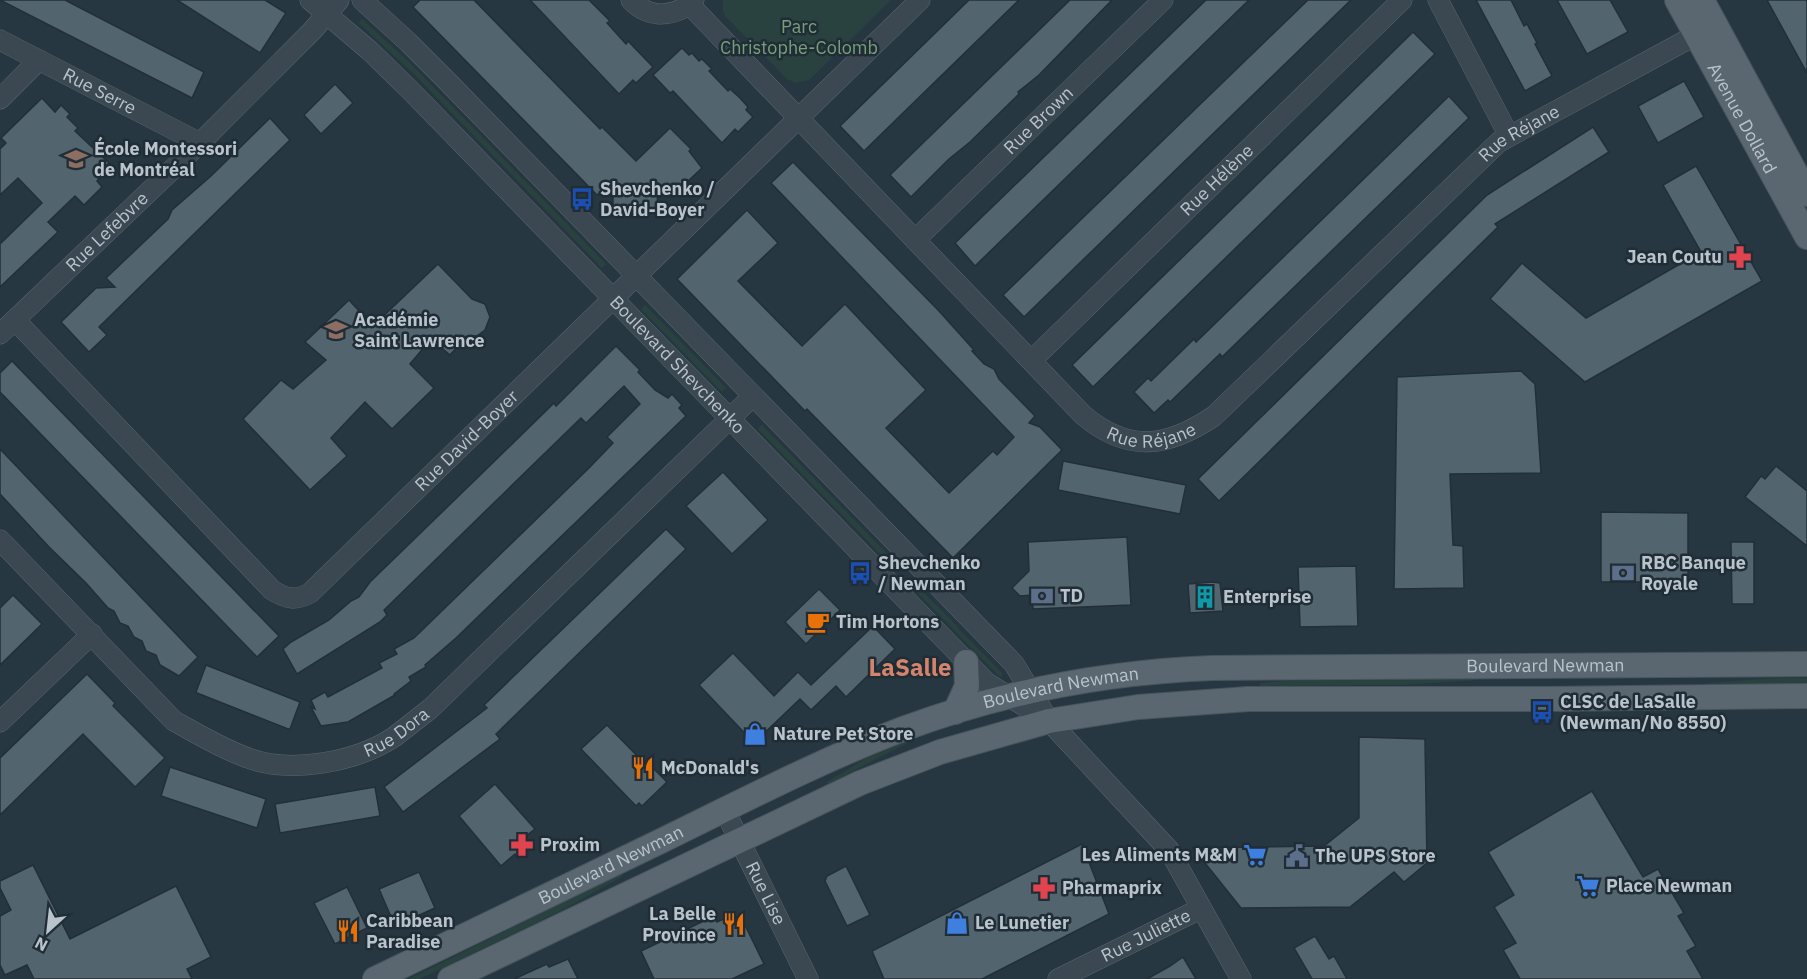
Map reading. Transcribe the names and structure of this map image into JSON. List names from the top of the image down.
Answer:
{
  "streets": {
    "main road": ["Avenue Dollard", "Boulevard Newman"],
    "street": [
      "Rue Serre",
      "Rue Brown",
      "Rue Réjane",
      "Rue Hélène",
      "Rue Lefebvre",
      "Boulevard Shevchenko",
      "Rue David-Boyer",
      "Rue Dora",
      "Rue Lise",
      "Rue Juliette"
    ]
  },
  "crossings": [
    ["Rue Serre", "Rue Lefebvre"],
    ["Avenue Dollard", "Rue Réjane"],
    ["Rue Brown", "Rue Réjane"],
    ["Rue Réjane", "Rue Hélène"],
    ["Rue Réjane", "Rue David-Boyer"],
    ["Rue Lefebvre", "Boulevard Shevchenko"],
    ["Rue Lefebvre", "Rue David-Boyer"],
    ["Boulevard Shevchenko", "Rue David-Boyer"],
    ["Boulevard Shevchenko", "Boulevard Newman"],
    ["Boulevard Shevchenko", "Rue Dora"],
    ["Boulevard Shevchenko", "Rue Juliette"],
    ["Boulevard Newman", "Rue Lise"]
  ],
  "districts": ["LaSalle"],
  "parks": ["Parc Christophe-Colomb"],
  "places": {
    "school or university": ["École Montessori de Montréal", "Académie Saint Lawrence"],
    "bus stop": ["Shevchenko / David-Boyer", "Shevchenko / Newman", "CLSC de LaSalle (Newman/No 8550)"],
    "pharmacy": ["Jean Coutu", "Proxim", "Pharmaprix"],
    "bank": ["RBC Banque Royale", "TD"],
    "building": ["Enterprise"],
    "cafe": ["Tim Hortons"],
    "shop": ["Nature Pet Store", "Le Lunetier"],
    "restaurant": ["McDonald's", "La Belle Province", "Caribbean Paradise"],
    "supermarket": ["Les Aliments M&M", "Place Newman"],
    "public building": ["The UPS Store"]
  },
  "north": "bottom left"
}
